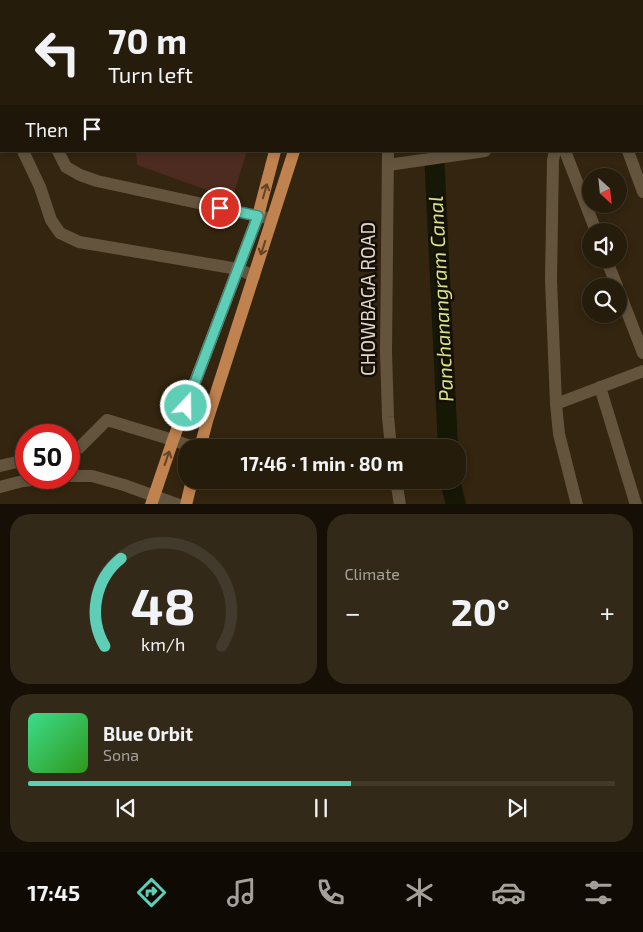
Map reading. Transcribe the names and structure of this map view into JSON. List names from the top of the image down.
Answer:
{
  "streets": {
    "street": ["CHOWBAGA ROAD"]
  },
  "water": ["Panchanangram Canal"],
  "north": "bottom right",
  "page": {
    "turn": ["70 m", "Turn left"],
    "then": "Then",
    "limit": "50",
    "trip": "17:46 · 1 min · 80 m",
    "tile": "Climate",
    "heat": ["−", "20°", "+"],
    "song": ["Blue Orbit", "Sona"],
    "tabs": "17:45",
    "gauge": ["48", "km/h"]
  }
}
